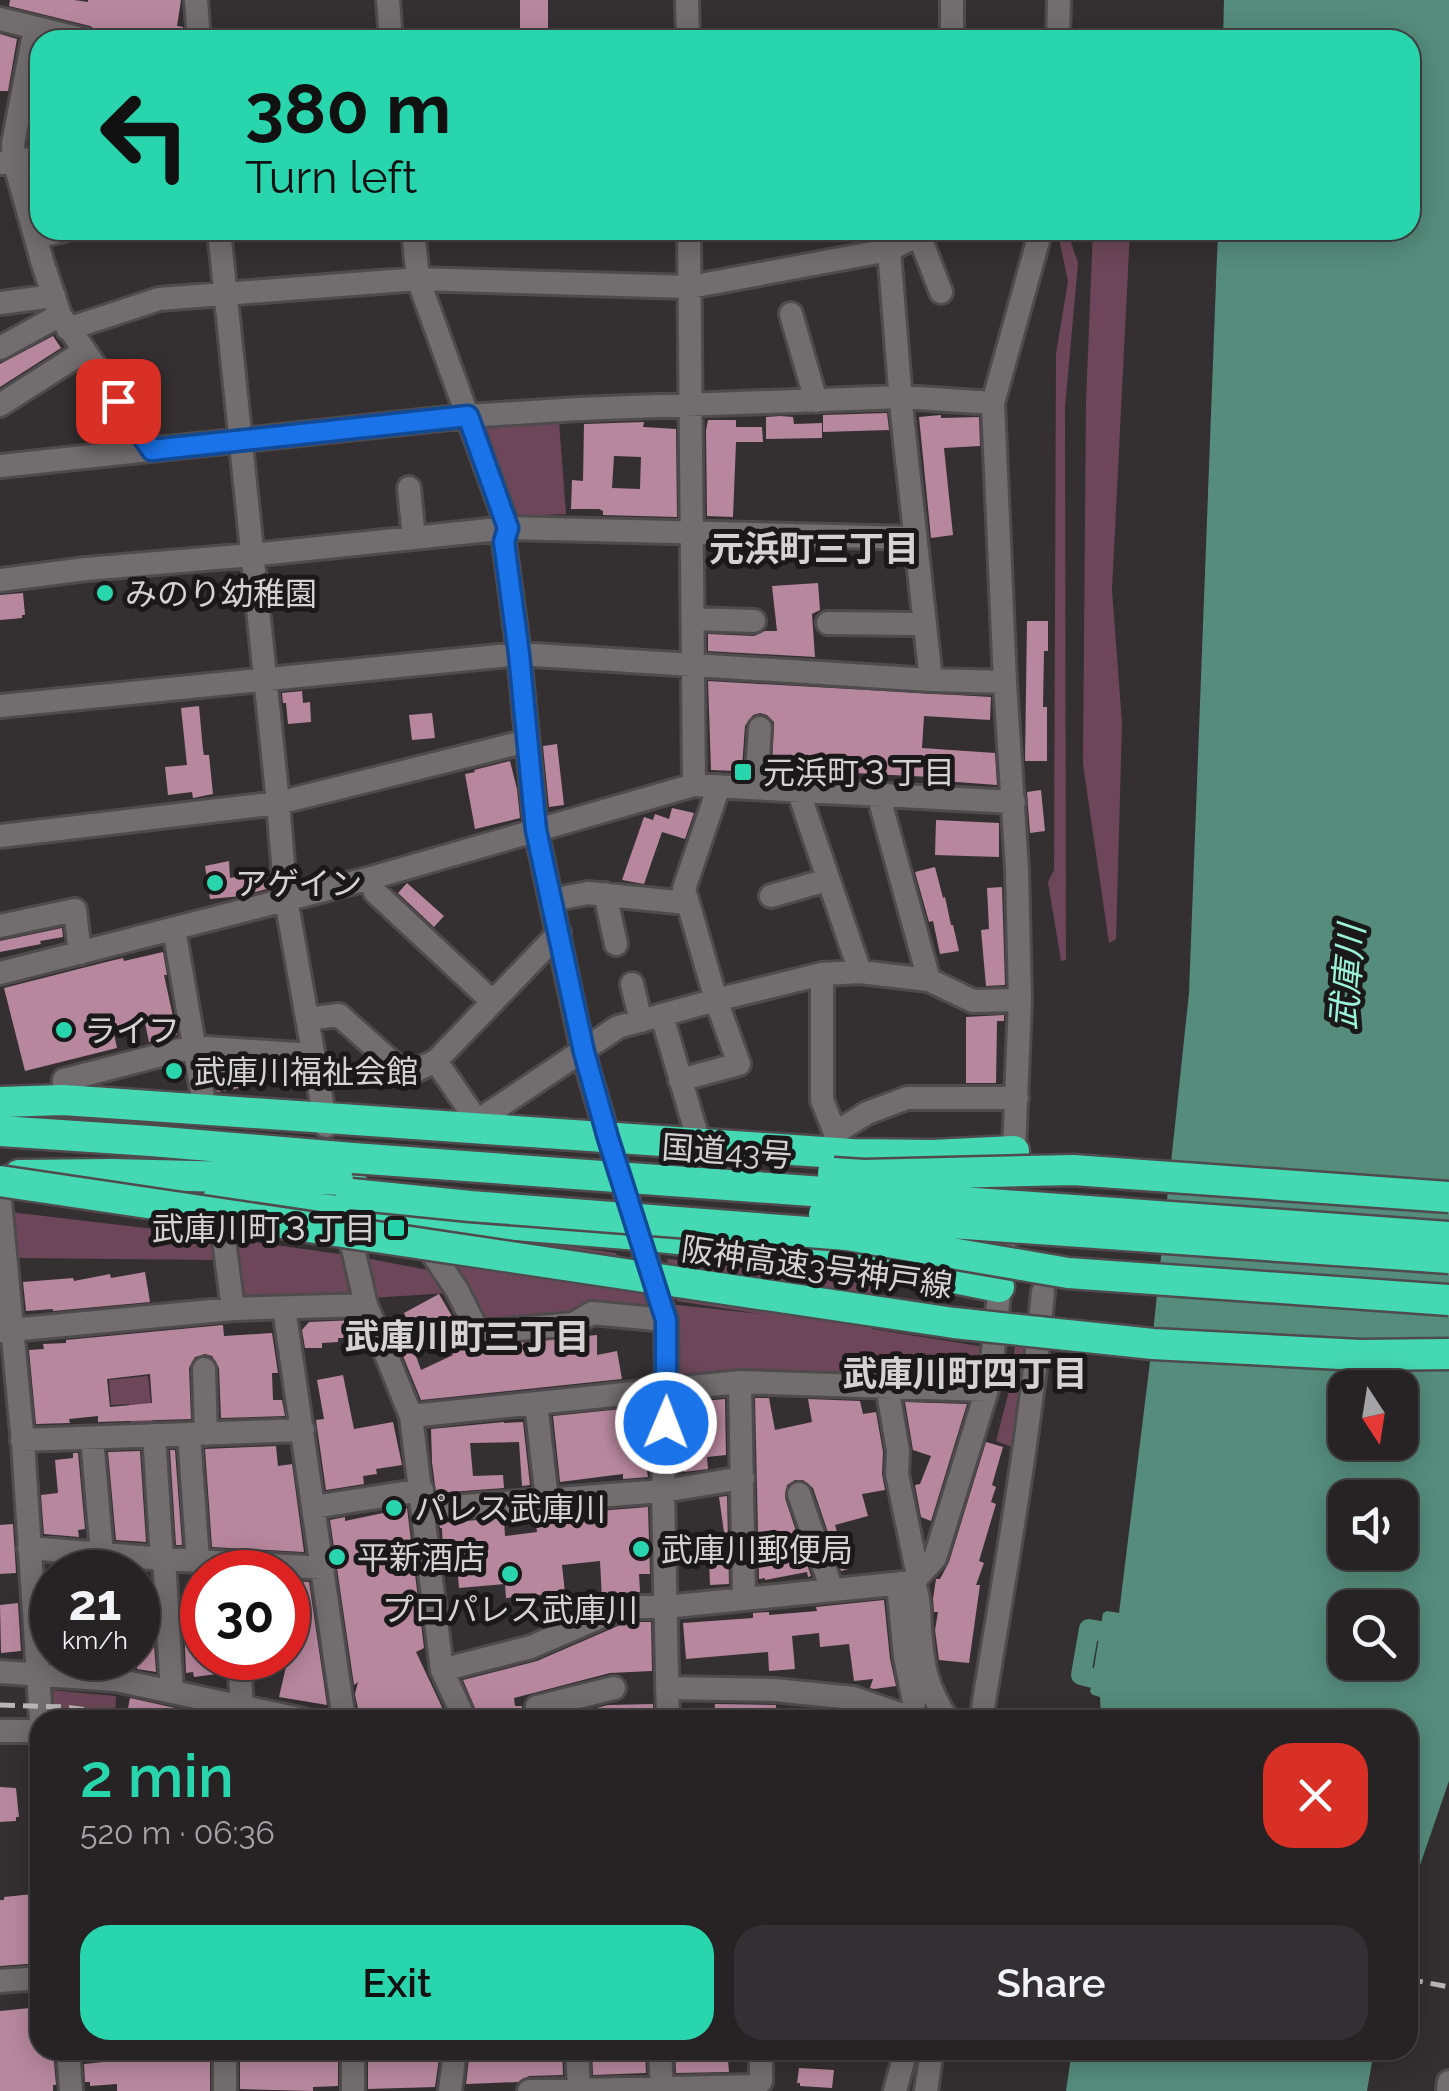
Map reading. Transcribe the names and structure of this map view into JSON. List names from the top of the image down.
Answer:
{
  "streets": {
    "highway": ["国道43号", "阪神高速3号神戸線"]
  },
  "crossings": [
    ["国道43号", "阪神高速3号神戸線"]
  ],
  "districts": ["元浜町三丁目", "武庫川町三丁目", "武庫川町四丁目"],
  "water": ["武庫川"],
  "places": {
    "other": [
      "みのり幼稚園",
      "アゲイン",
      "ライフ",
      "武庫川福祉会館",
      "パレス武庫川",
      "武庫川郵便局",
      "平新酒店",
      "プロパレス武庫川"
    ],
    "transit": ["元浜町３丁目", "武庫川町３丁目"]
  },
  "north": "bottom",
  "page": {
    "turn": ["380 m", "Turn left"],
    "speed": "21 km/h",
    "limit": "30",
    "heading": ["2 min", "520 m · 06:36"],
    "buttons": ["Exit", "Share"]
  }
}
